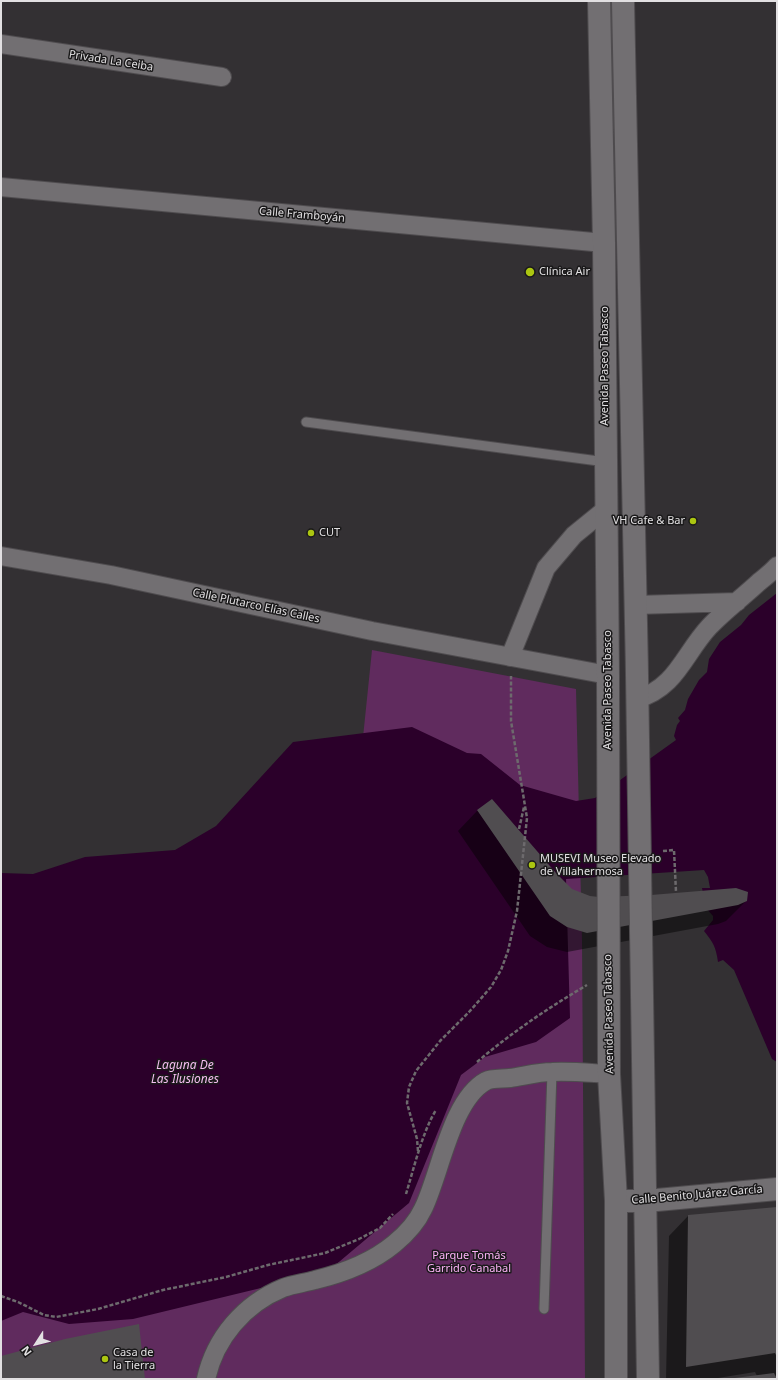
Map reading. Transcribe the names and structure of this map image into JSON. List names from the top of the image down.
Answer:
{
  "streets": {
    "main road": ["Avenida Paseo Tabasco", "Calle Benito Juárez García"],
    "street": ["Privada La Ceiba", "Calle Framboyán", "Calle Plutarco Elías Calles"]
  },
  "crossings": [
    ["Calle Framboyán", "Avenida Paseo Tabasco"],
    ["Avenida Paseo Tabasco", "Calle Plutarco Elías Calles"],
    ["Avenida Paseo Tabasco", "Calle Benito Juárez García"]
  ],
  "water": ["Laguna De Las Ilusiones"],
  "parks": ["Parque Tomás Garrido Canabal"],
  "places": [
    "Clínica Air",
    "VH Cafe & Bar",
    "CUT",
    "MUSEVI Museo Elevado de Villahermosa",
    "Casa de la Tierra"
  ],
  "north": "bottom left"
}
